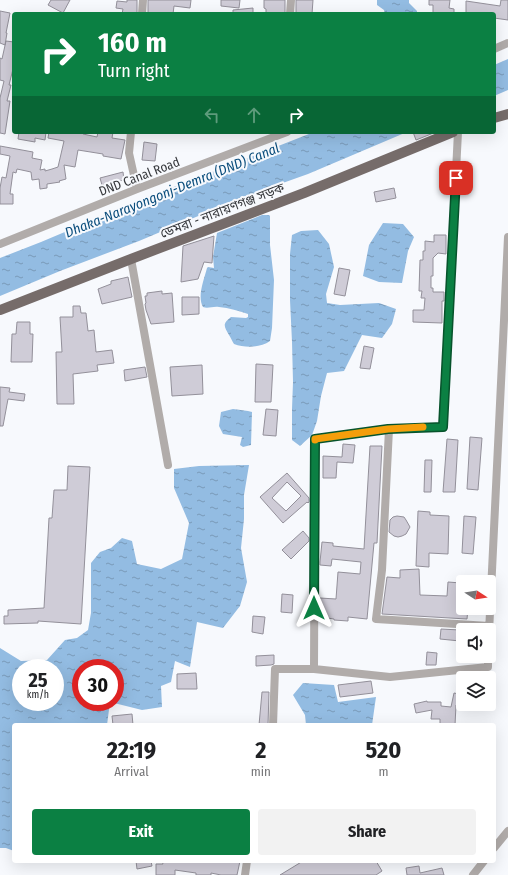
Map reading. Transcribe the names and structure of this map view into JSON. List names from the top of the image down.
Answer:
{
  "streets": {
    "main road": ["ডেমরা - নারায়ণগঞ্জ সড়ক"],
    "street": ["DND Canal Road"]
  },
  "water": ["Dhaka-Narayongonj-Demra (DND) Canal"],
  "north": "right",
  "page": {
    "turn": ["160 m", "Turn right"],
    "speed": "25 km/h",
    "limit": "30",
    "eta": [
      "22:19",
      "Arrival",
      "2",
      "min",
      "520",
      "m"
    ],
    "buttons": ["Exit", "Share"]
  }
}
